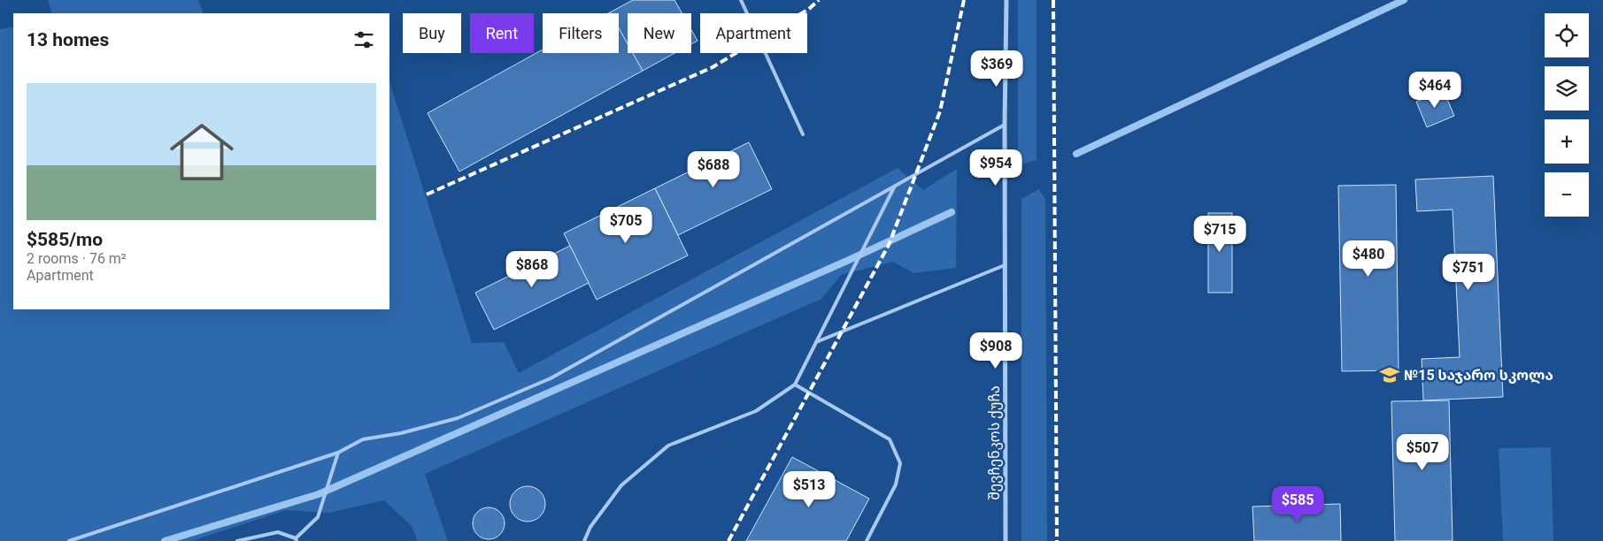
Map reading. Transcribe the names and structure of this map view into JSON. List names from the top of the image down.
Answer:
{
  "streets": {
    "street": ["შევჩენკოს ქუჩა"]
  },
  "places": {
    "school or university": ["№15 საჯარო სკოლა"]
  },
  "page": {
    "map_buttons": ["+", "−"],
    "chip": [
      "Buy",
      "Rent",
      "Filters",
      "New",
      "Apartment"
    ],
    "heading": "13 homes",
    "price": [
      "$369",
      "$464",
      "$954",
      "$688",
      "$705",
      "$715",
      "$480",
      "$868",
      "$751",
      "$908",
      "$507",
      "$513",
      "$585"
    ],
    "list": [
      {
        "name": "$585/mo",
        "note": "2 rooms · 76 m² · Apartment"
      }
    ]
  }
}
